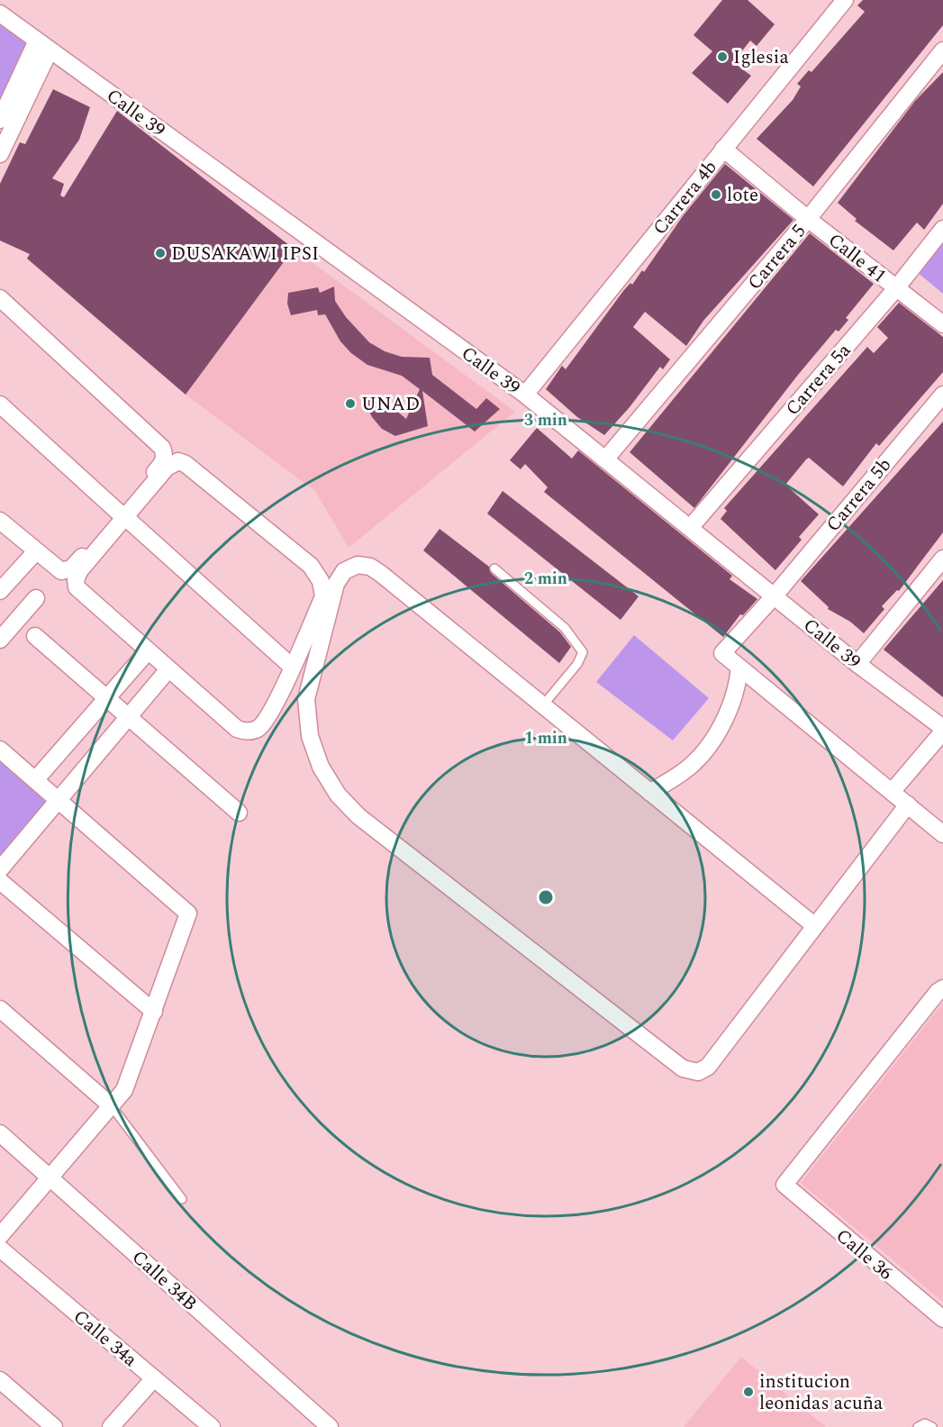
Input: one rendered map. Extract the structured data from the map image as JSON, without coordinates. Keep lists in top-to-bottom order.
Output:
{
  "streets": {
    "street": [
      "Calle 39",
      "Carrera 4b",
      "Carrera 5",
      "Calle 41",
      "Carrera 5a",
      "Carrera 5b",
      "Calle 36",
      "Calle 34B",
      "Calle 34a"
    ]
  },
  "crossings": [
    ["Calle 39", "Carrera 4b"],
    ["Calle 39", "Carrera 5"],
    ["Calle 39", "Carrera 5a"],
    ["Calle 39", "Carrera 5b"],
    ["Carrera 4b", "Calle 41"],
    ["Carrera 5", "Calle 41"],
    ["Calle 41", "Carrera 5a"]
  ],
  "places": [
    "Iglesia",
    "lote",
    "DUSAKAWI IPSI",
    "UNAD",
    "institucion leonidas acuña"
  ],
  "rings": ["3 min", "2 min", "1 min"]
}
